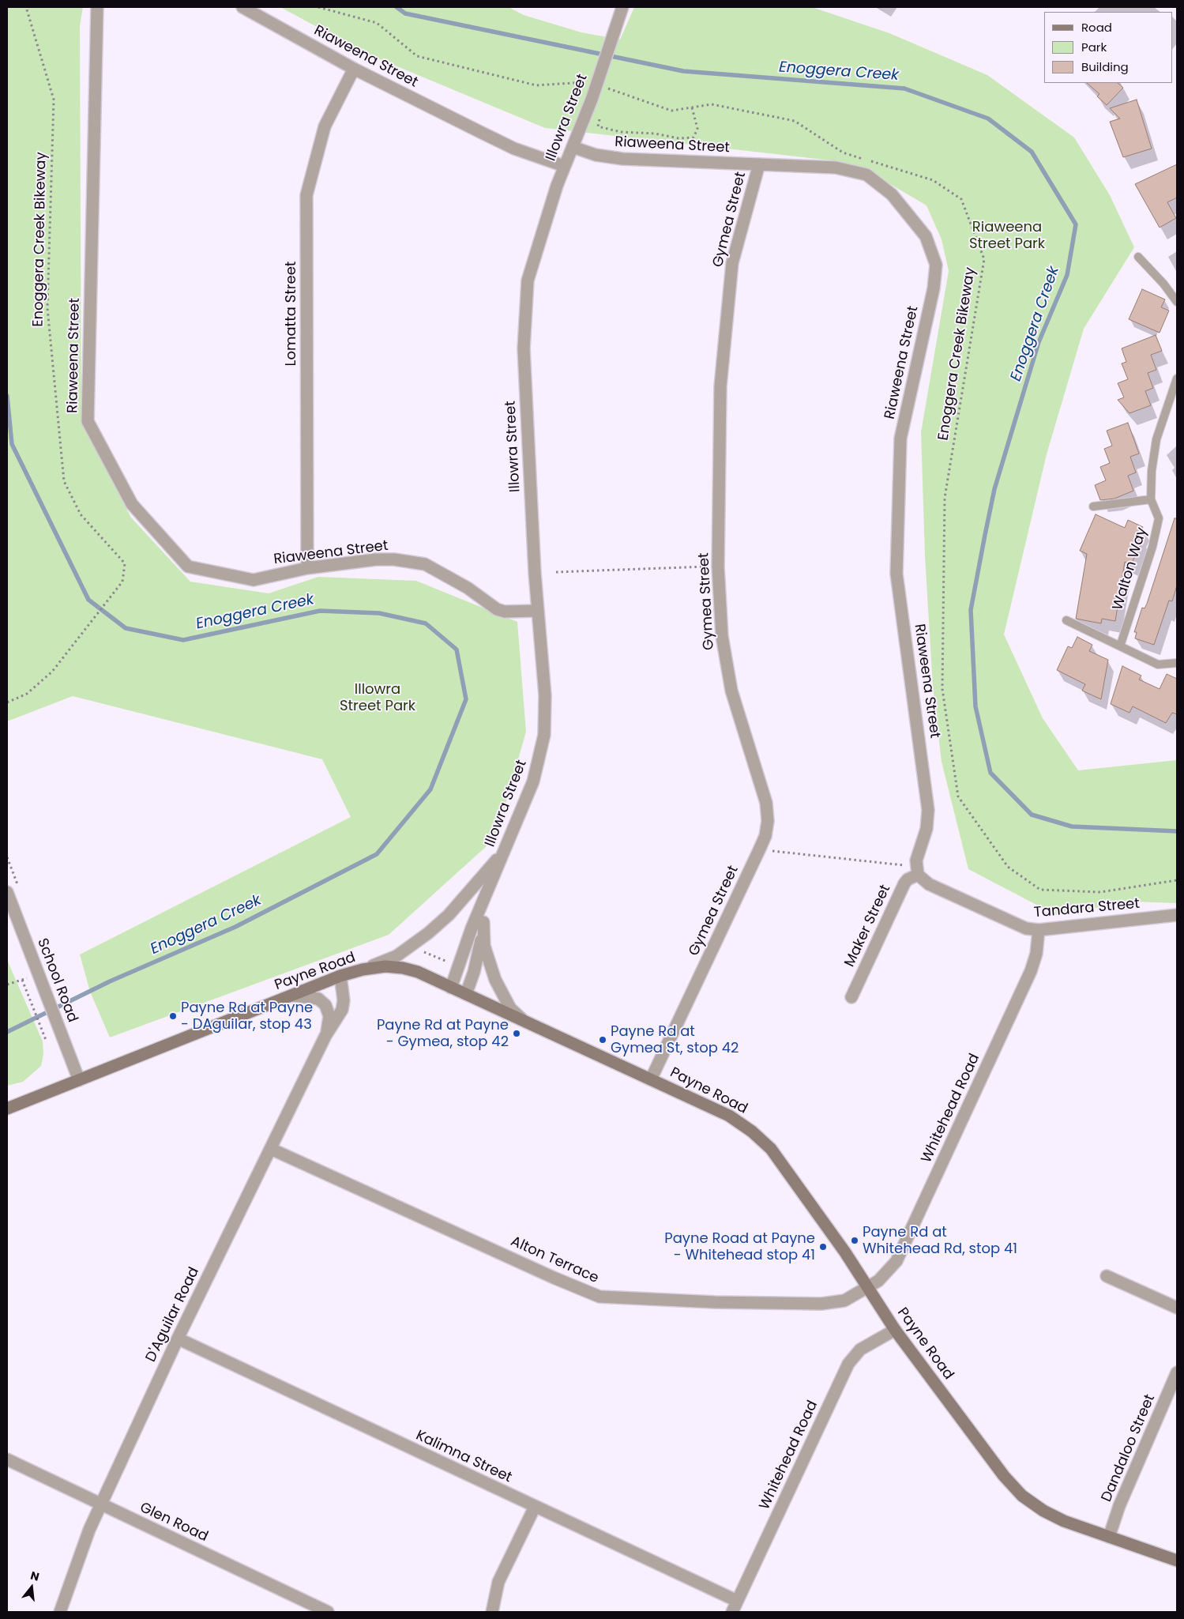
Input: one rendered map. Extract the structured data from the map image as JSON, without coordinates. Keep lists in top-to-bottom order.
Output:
{
  "streets": {
    "main road": ["Payne Road"],
    "street": [
      "Riaweena Street",
      "Illowra Street",
      "Gymea Street",
      "Lomatta Street",
      "Tandara Street",
      "Maker Street",
      "School Road",
      "Whitehead Road",
      "Alton Terrace",
      "D'Aguilar Road",
      "Dandaloo Street",
      "Kalimna Street",
      "Glen Road"
    ],
    "lane": ["Walton Way"],
    "path": ["Enoggera Creek Bikeway"]
  },
  "crossings": [
    ["Riaweena Street", "Illowra Street"],
    ["Riaweena Street", "Gymea Street"],
    ["Riaweena Street", "Lomatta Street"],
    ["Riaweena Street", "Tandara Street"],
    ["Riaweena Street", "Maker Street"],
    ["Illowra Street", "Payne Road"],
    ["Gymea Street", "Payne Road"],
    ["Tandara Street", "Maker Street"],
    ["Tandara Street", "Whitehead Road"],
    ["Payne Road", "School Road"],
    ["Payne Road", "Whitehead Road"],
    ["Payne Road", "Alton Terrace"],
    ["Payne Road", "D'Aguilar Road"],
    ["Payne Road", "Dandaloo Street"],
    ["Whitehead Road", "Alton Terrace"],
    ["Whitehead Road", "Kalimna Street"],
    ["Alton Terrace", "D'Aguilar Road"],
    ["D'Aguilar Road", "Kalimna Street"],
    ["D'Aguilar Road", "Glen Road"]
  ],
  "water": ["Enoggera Creek"],
  "parks": ["Riaweena Street Park", "Illowra Street Park"],
  "places": [
    "Payne Rd at Payne - DAguilar, stop 43",
    "Payne Rd at Payne - Gymea, stop 42",
    "Payne Rd at Gymea St, stop 42",
    "Payne Rd at Whitehead Rd, stop 41",
    "Payne Road at Payne - Whitehead stop 41"
  ],
  "legend": ["Road", "Park", "Building"],
  "north": "top"
}
